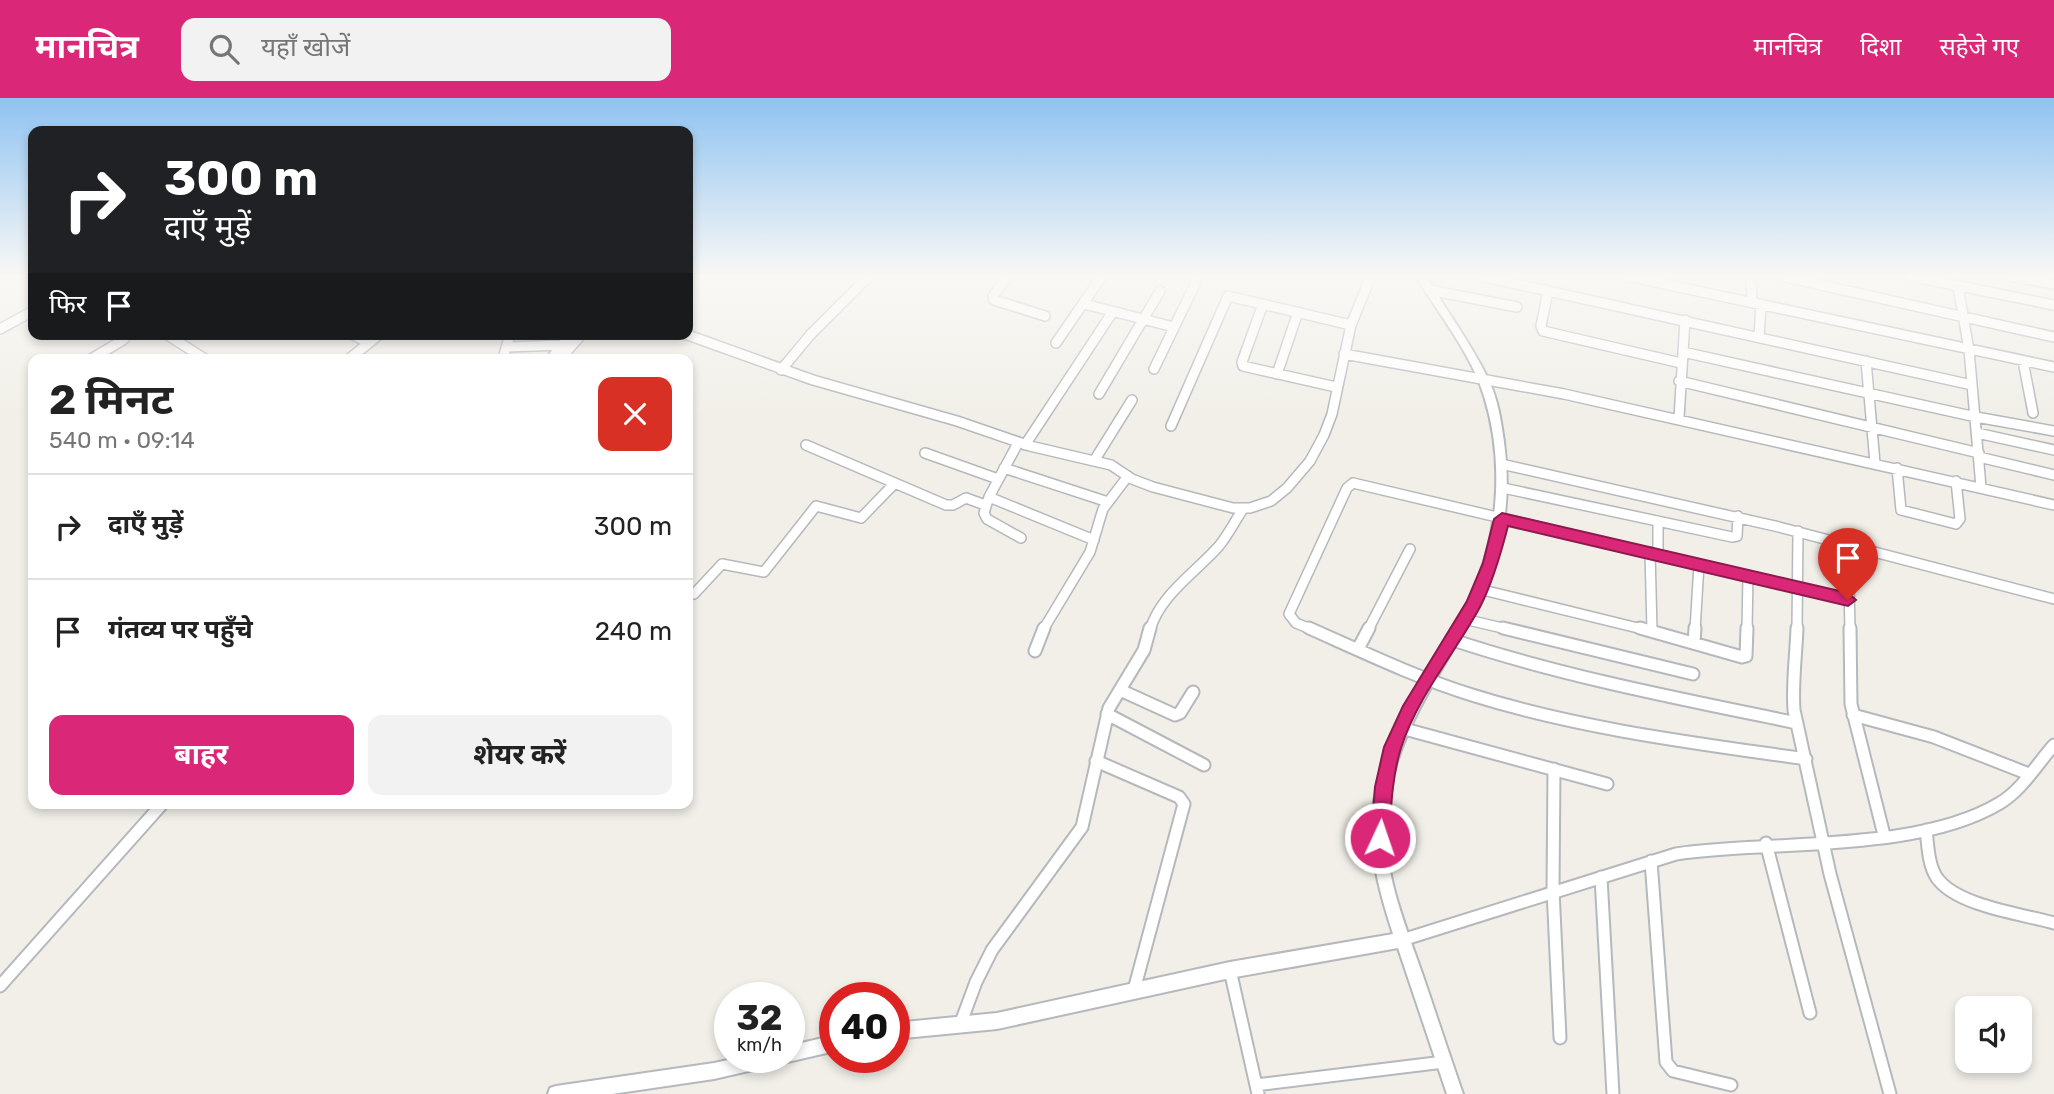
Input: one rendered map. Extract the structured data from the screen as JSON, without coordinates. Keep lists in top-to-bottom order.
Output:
{
  "page": {
    "header": "मानचित्र",
    "search": "यहाँ खोजें",
    "nav": ["मानचित्र", "दिशा", "सहेजे गए"],
    "turn": ["300 m", "दाएँ मुड़ें"],
    "then": "फिर",
    "heading": ["2 मिनट", "540 m · 09:14"],
    "list": [
      {
        "name": "दाएँ मुड़ें",
        "value": "300 m"
      },
      {
        "name": "गंतव्य पर पहुँचे",
        "value": "240 m"
      }
    ],
    "buttons": ["बाहर", "शेयर करें"],
    "speed": "32 km/h",
    "limit": "40"
  }
}
